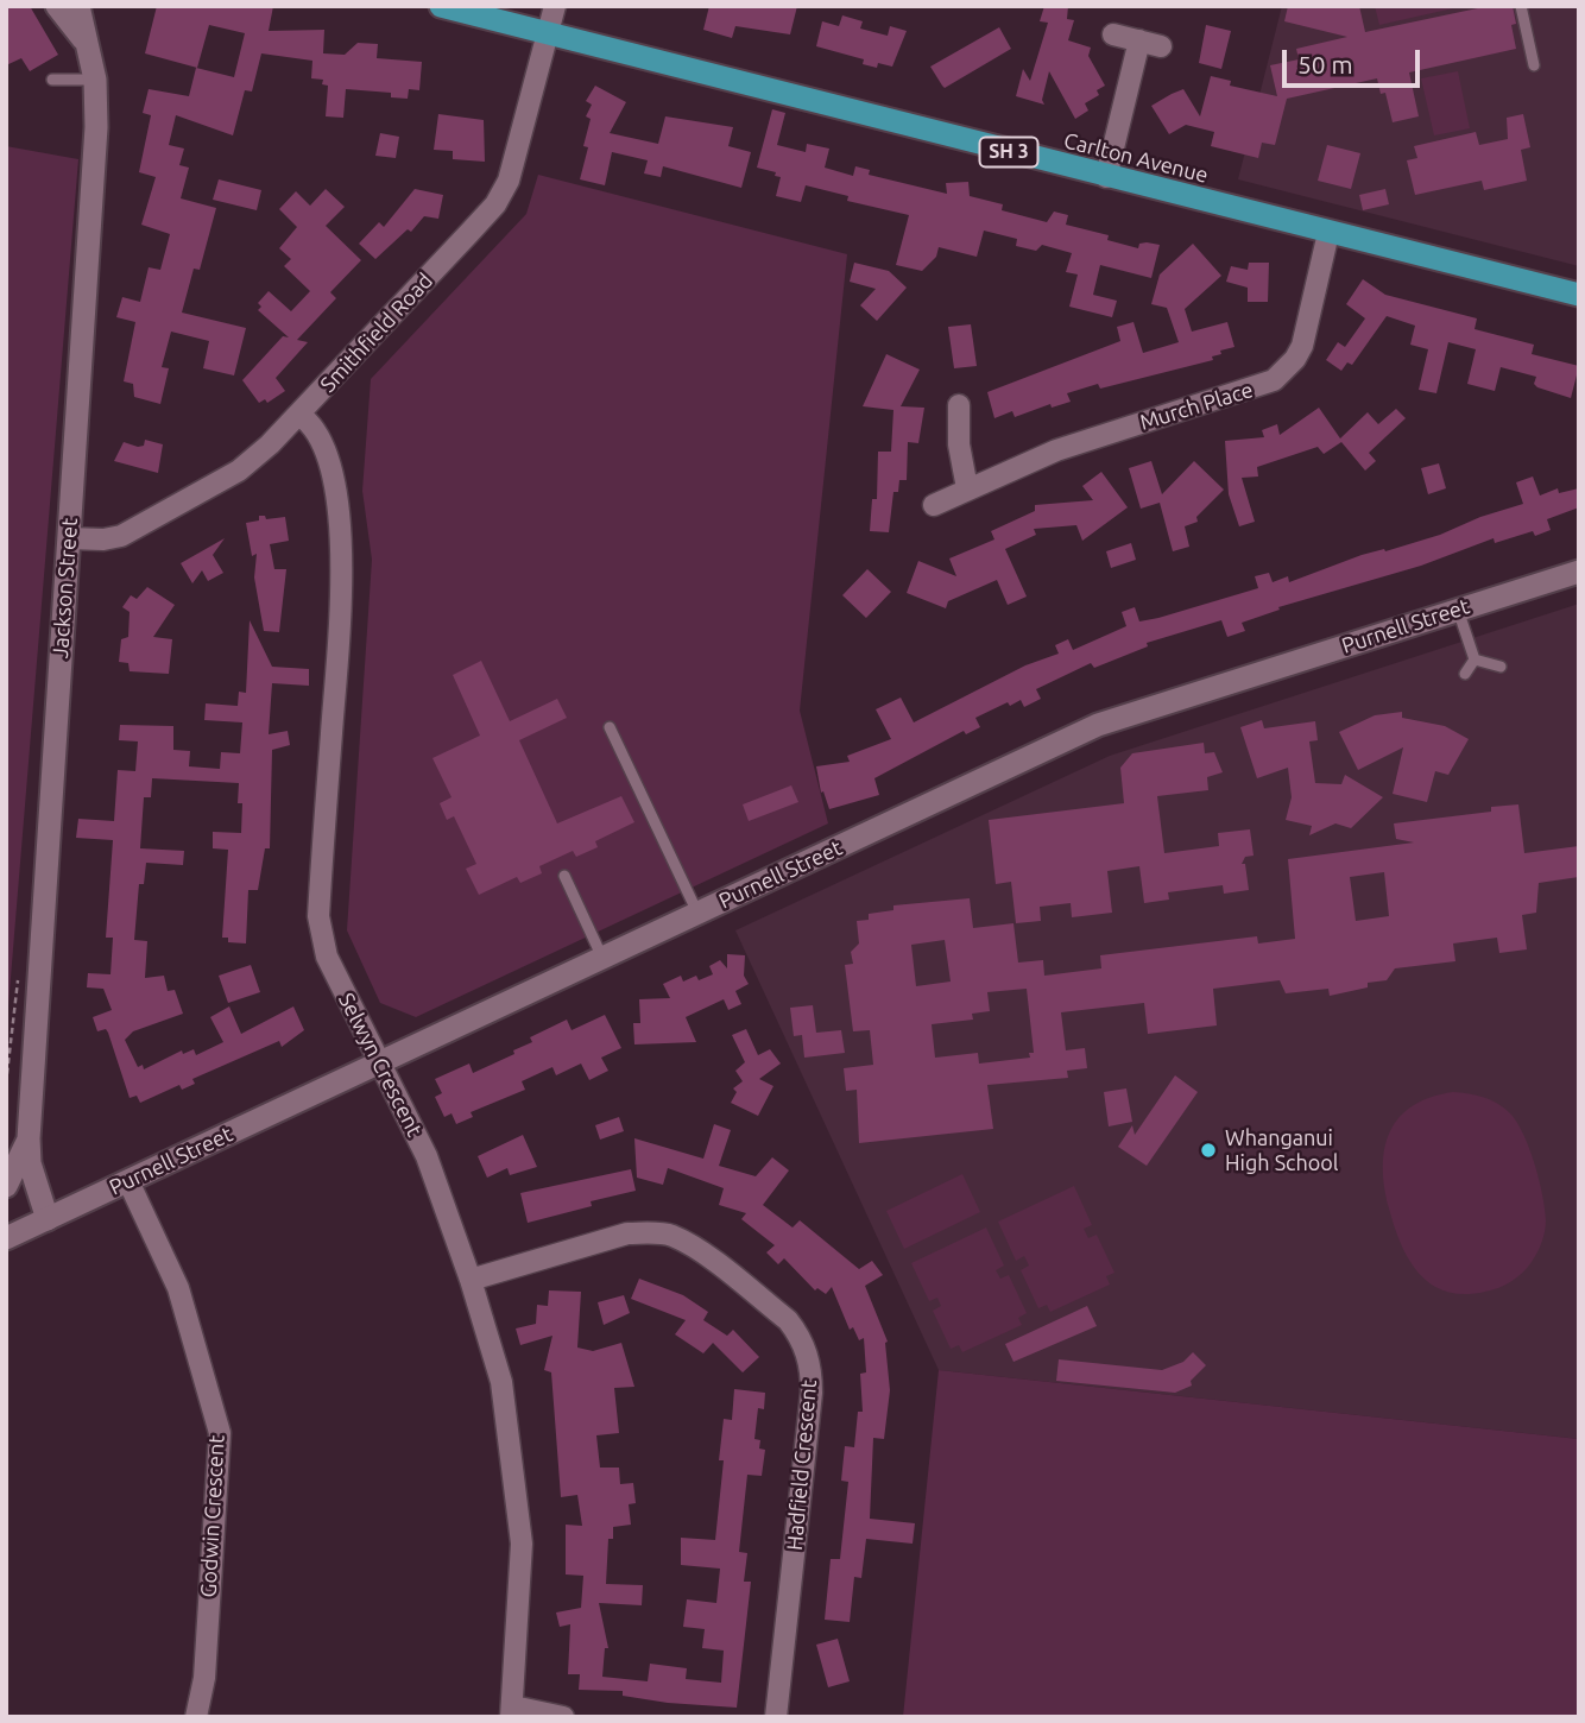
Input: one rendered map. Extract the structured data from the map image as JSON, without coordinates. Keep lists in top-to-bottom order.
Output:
{
  "streets": {
    "highway": ["SH 3", "Carlton Avenue"],
    "main road": ["Jackson Street", "Purnell Street"],
    "street": [
      "Smithfield Road",
      "Murch Place",
      "Selwyn Crescent",
      "Hadfield Crescent",
      "Godwin Crescent"
    ]
  },
  "crossings": [
    ["Carlton Avenue", "Smithfield Road"],
    ["Carlton Avenue", "Murch Place"],
    ["Smithfield Road", "Jackson Street"],
    ["Smithfield Road", "Selwyn Crescent"],
    ["Jackson Street", "Purnell Street"],
    ["Purnell Street", "Selwyn Crescent"],
    ["Purnell Street", "Godwin Crescent"],
    ["Selwyn Crescent", "Hadfield Crescent"]
  ],
  "places": ["Whanganui High School"],
  "scale_bar": "50 m"
}
